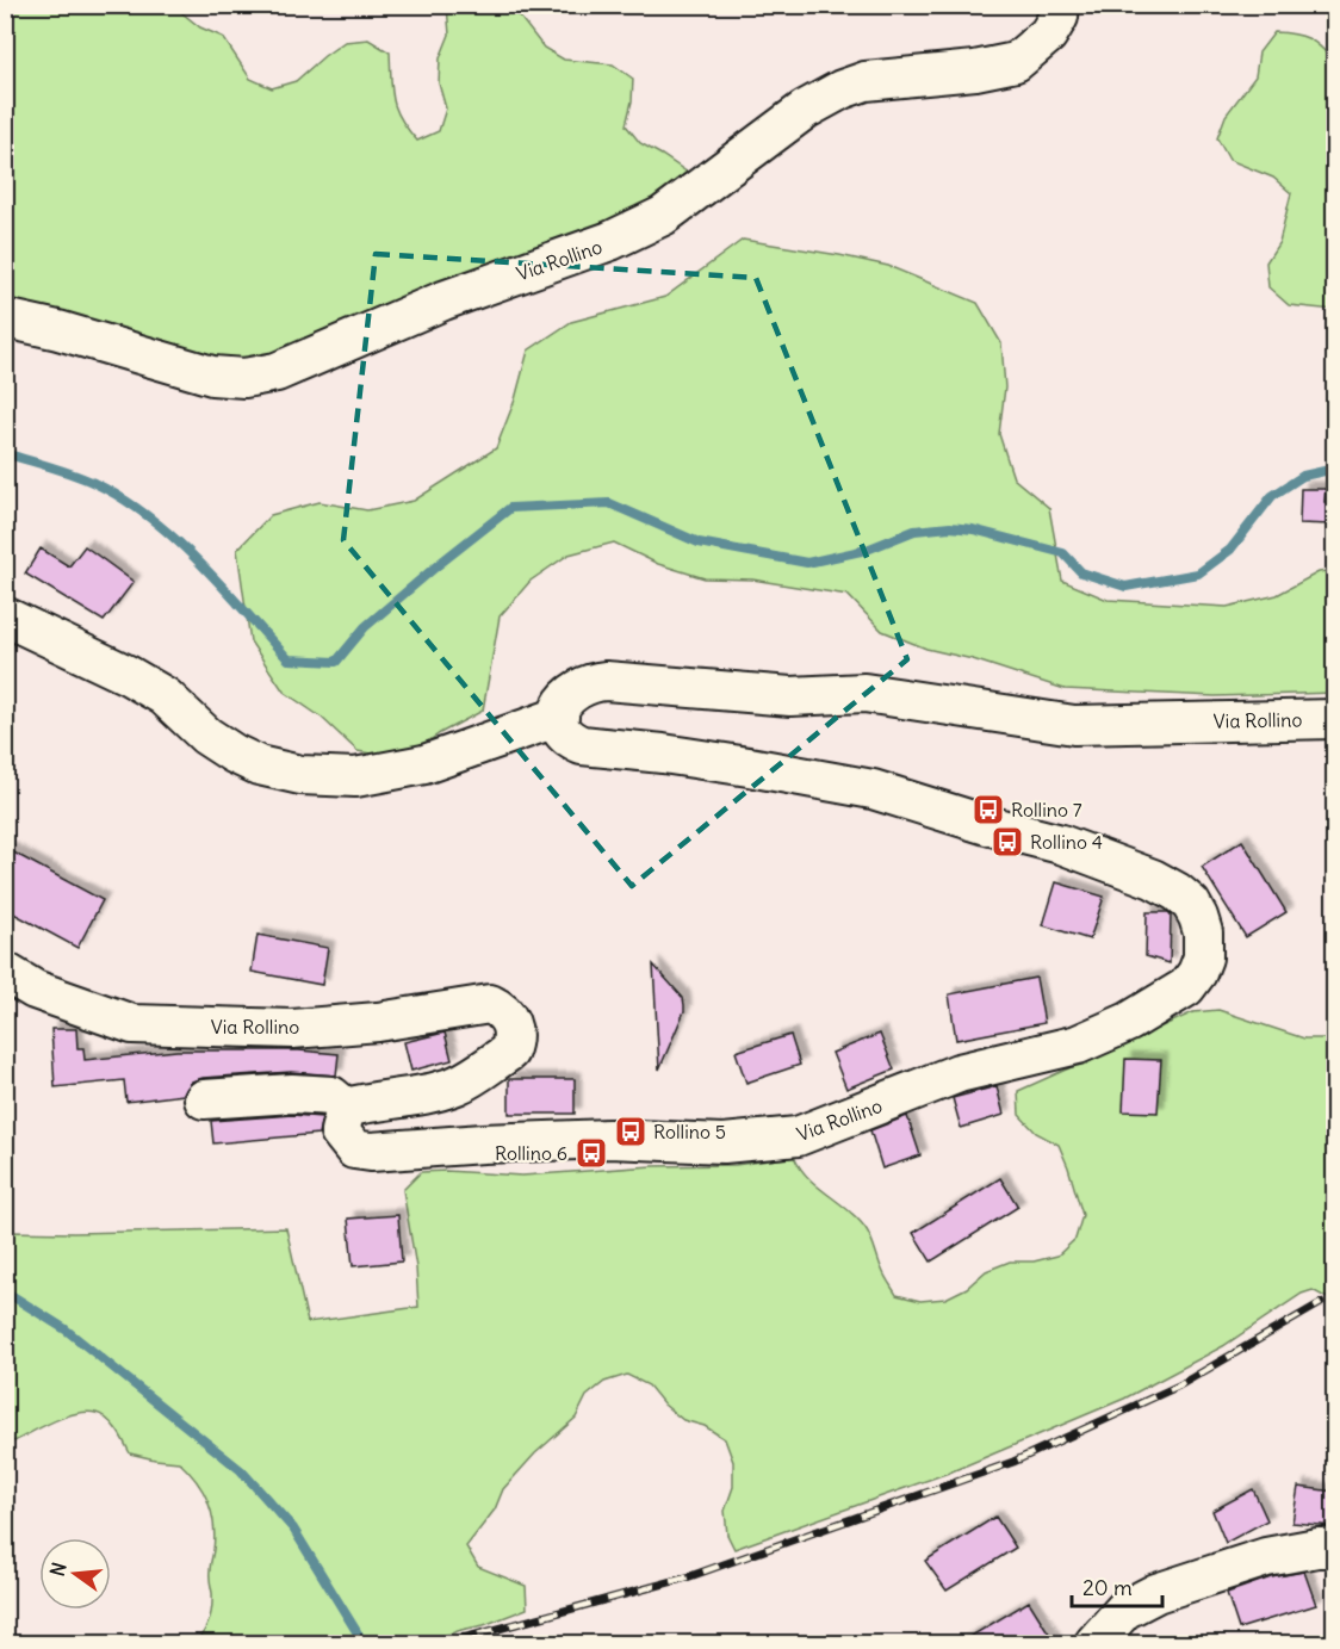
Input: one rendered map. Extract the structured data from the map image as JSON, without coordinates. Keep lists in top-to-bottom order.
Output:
{
  "streets": {
    "street": ["Via Rollino"]
  },
  "places": {
    "bus stop": [
      "Rollino 7",
      "Rollino 4",
      "Rollino 5",
      "Rollino 6"
    ]
  },
  "scale_bar": "20 m",
  "north": "left"
}
